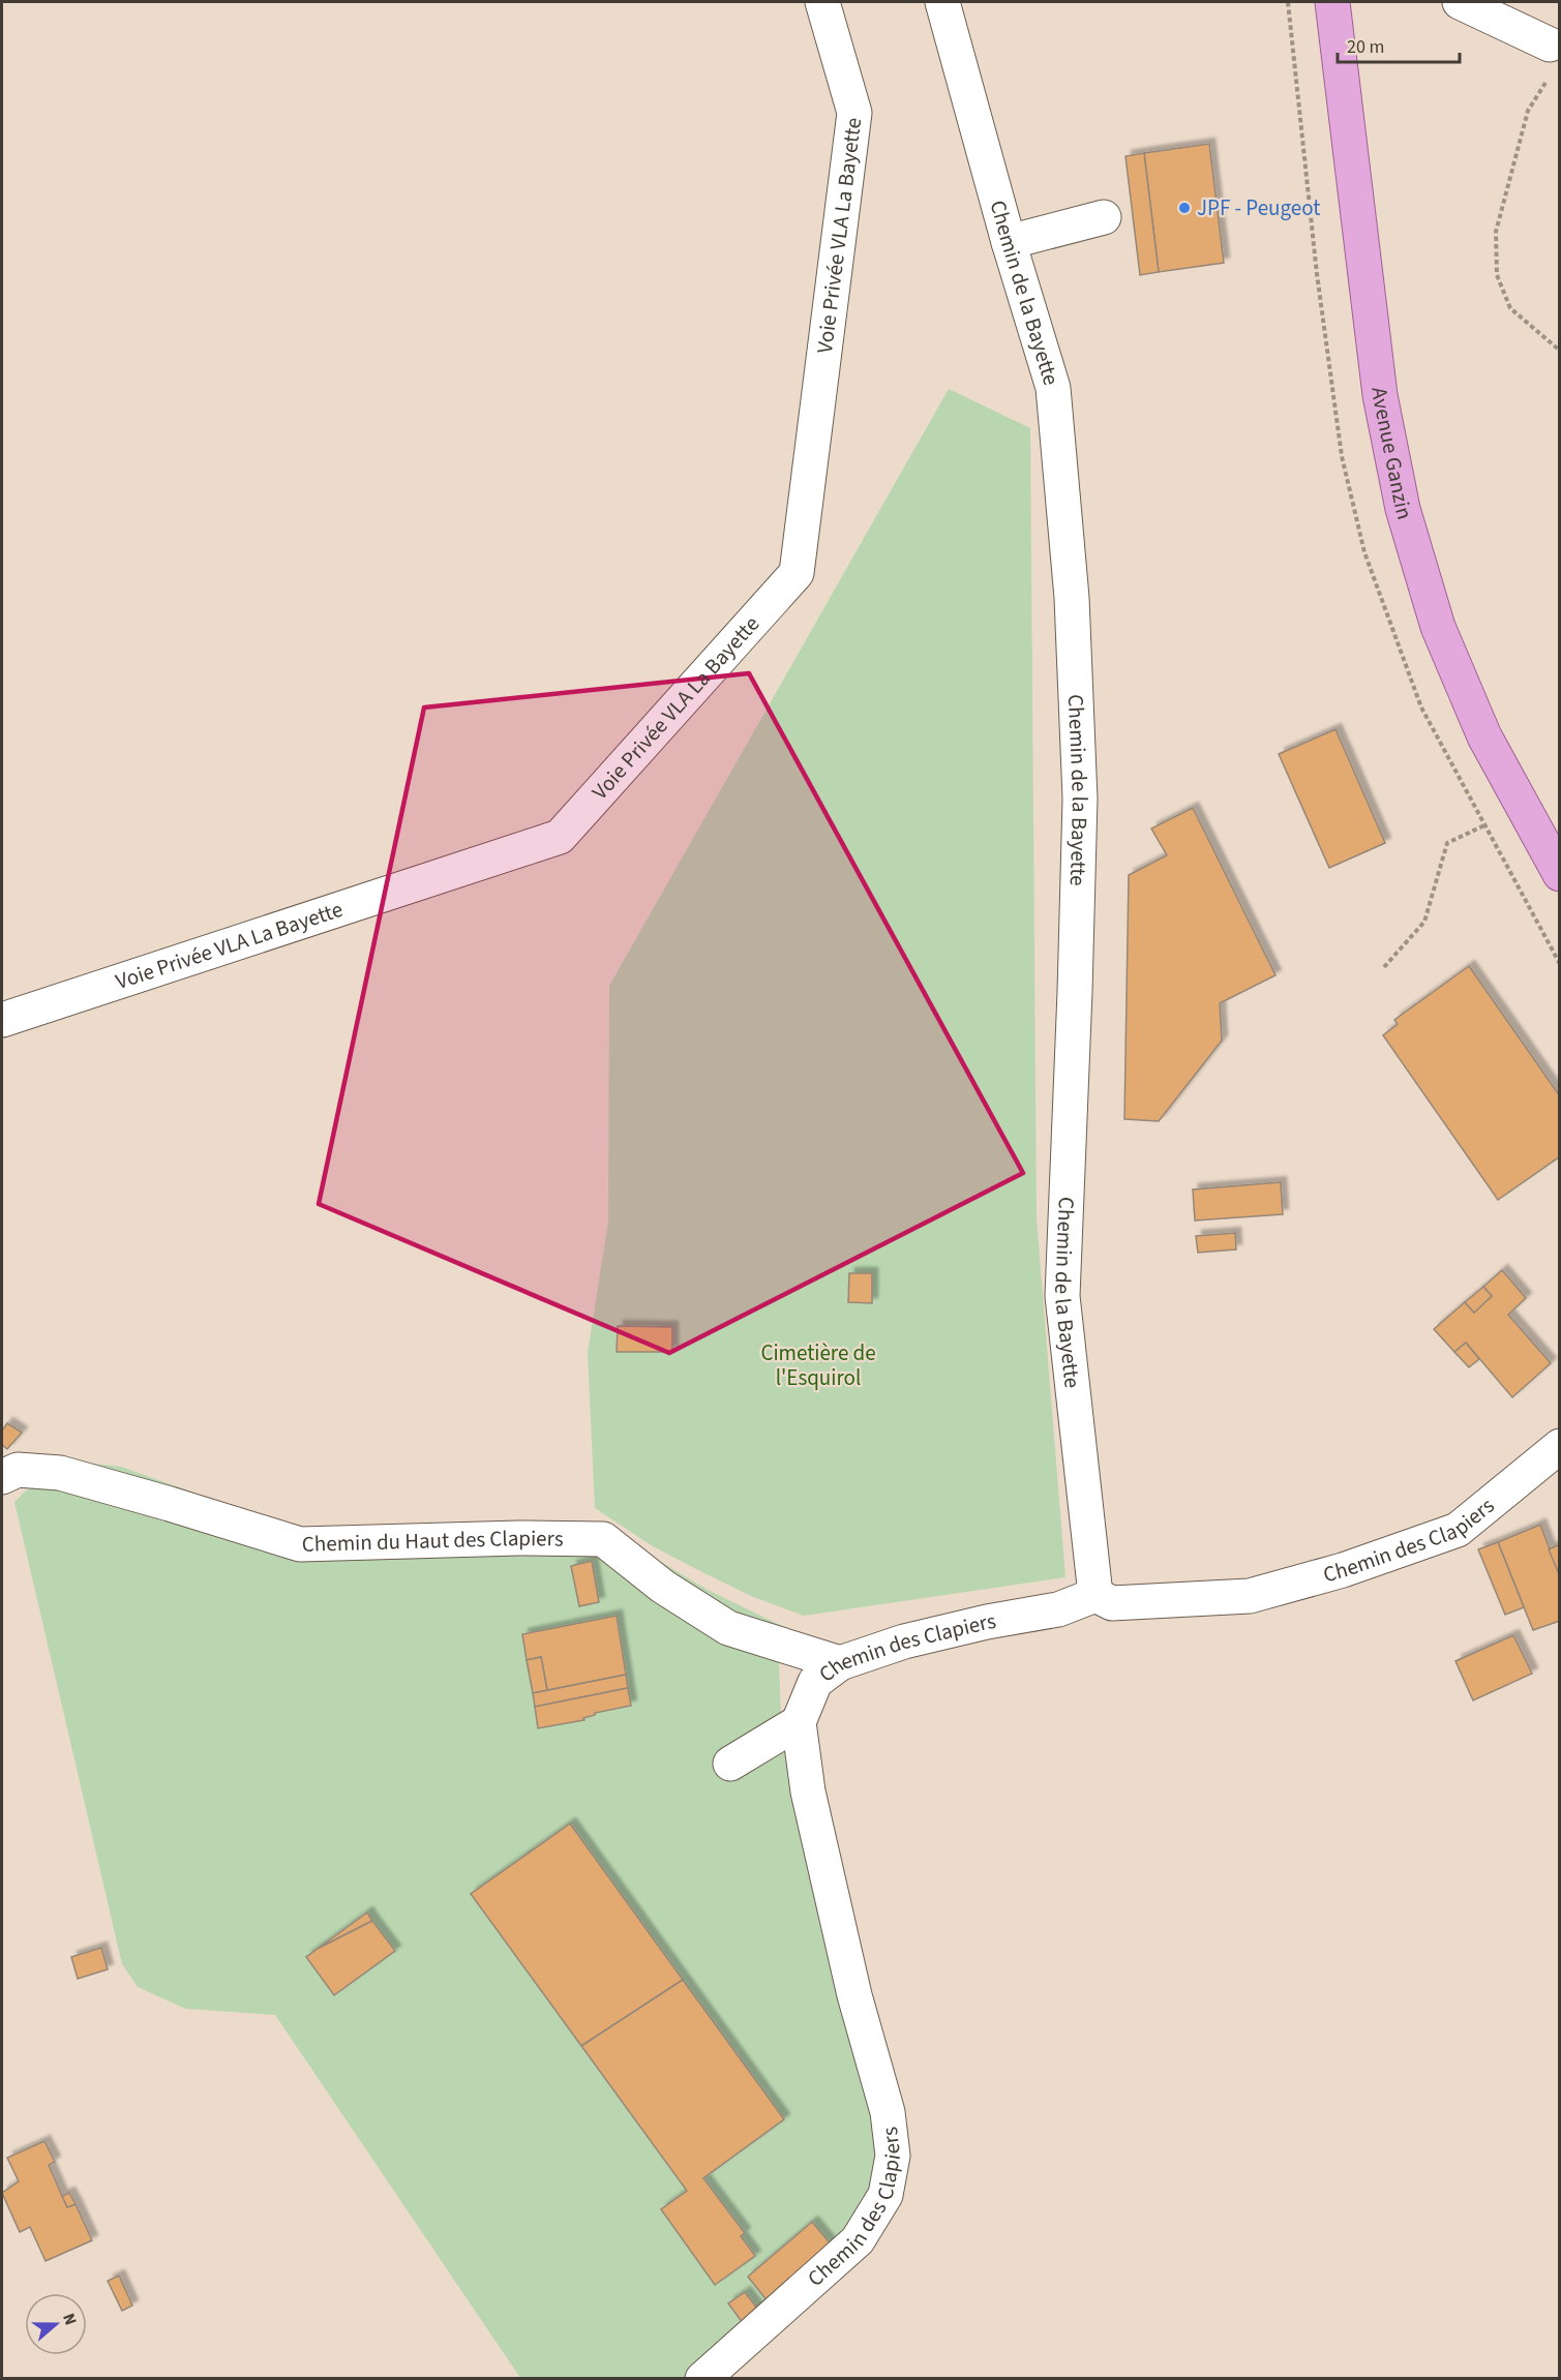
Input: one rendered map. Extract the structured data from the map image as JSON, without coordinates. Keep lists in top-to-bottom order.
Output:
{
  "streets": {
    "main road": ["Avenue Ganzin"],
    "street": [
      "Voie Privée VLA La Bayette",
      "Chemin de la Bayette",
      "Chemin des Clapiers",
      "Chemin du Haut des Clapiers"
    ]
  },
  "crossings": [
    ["Chemin de la Bayette", "Chemin des Clapiers"],
    ["Chemin des Clapiers", "Chemin du Haut des Clapiers"]
  ],
  "parks": ["Cimetière de l'Esquirol"],
  "places": ["JPF - Peugeot"],
  "scale_bar": "20 m",
  "north": "right"
}
